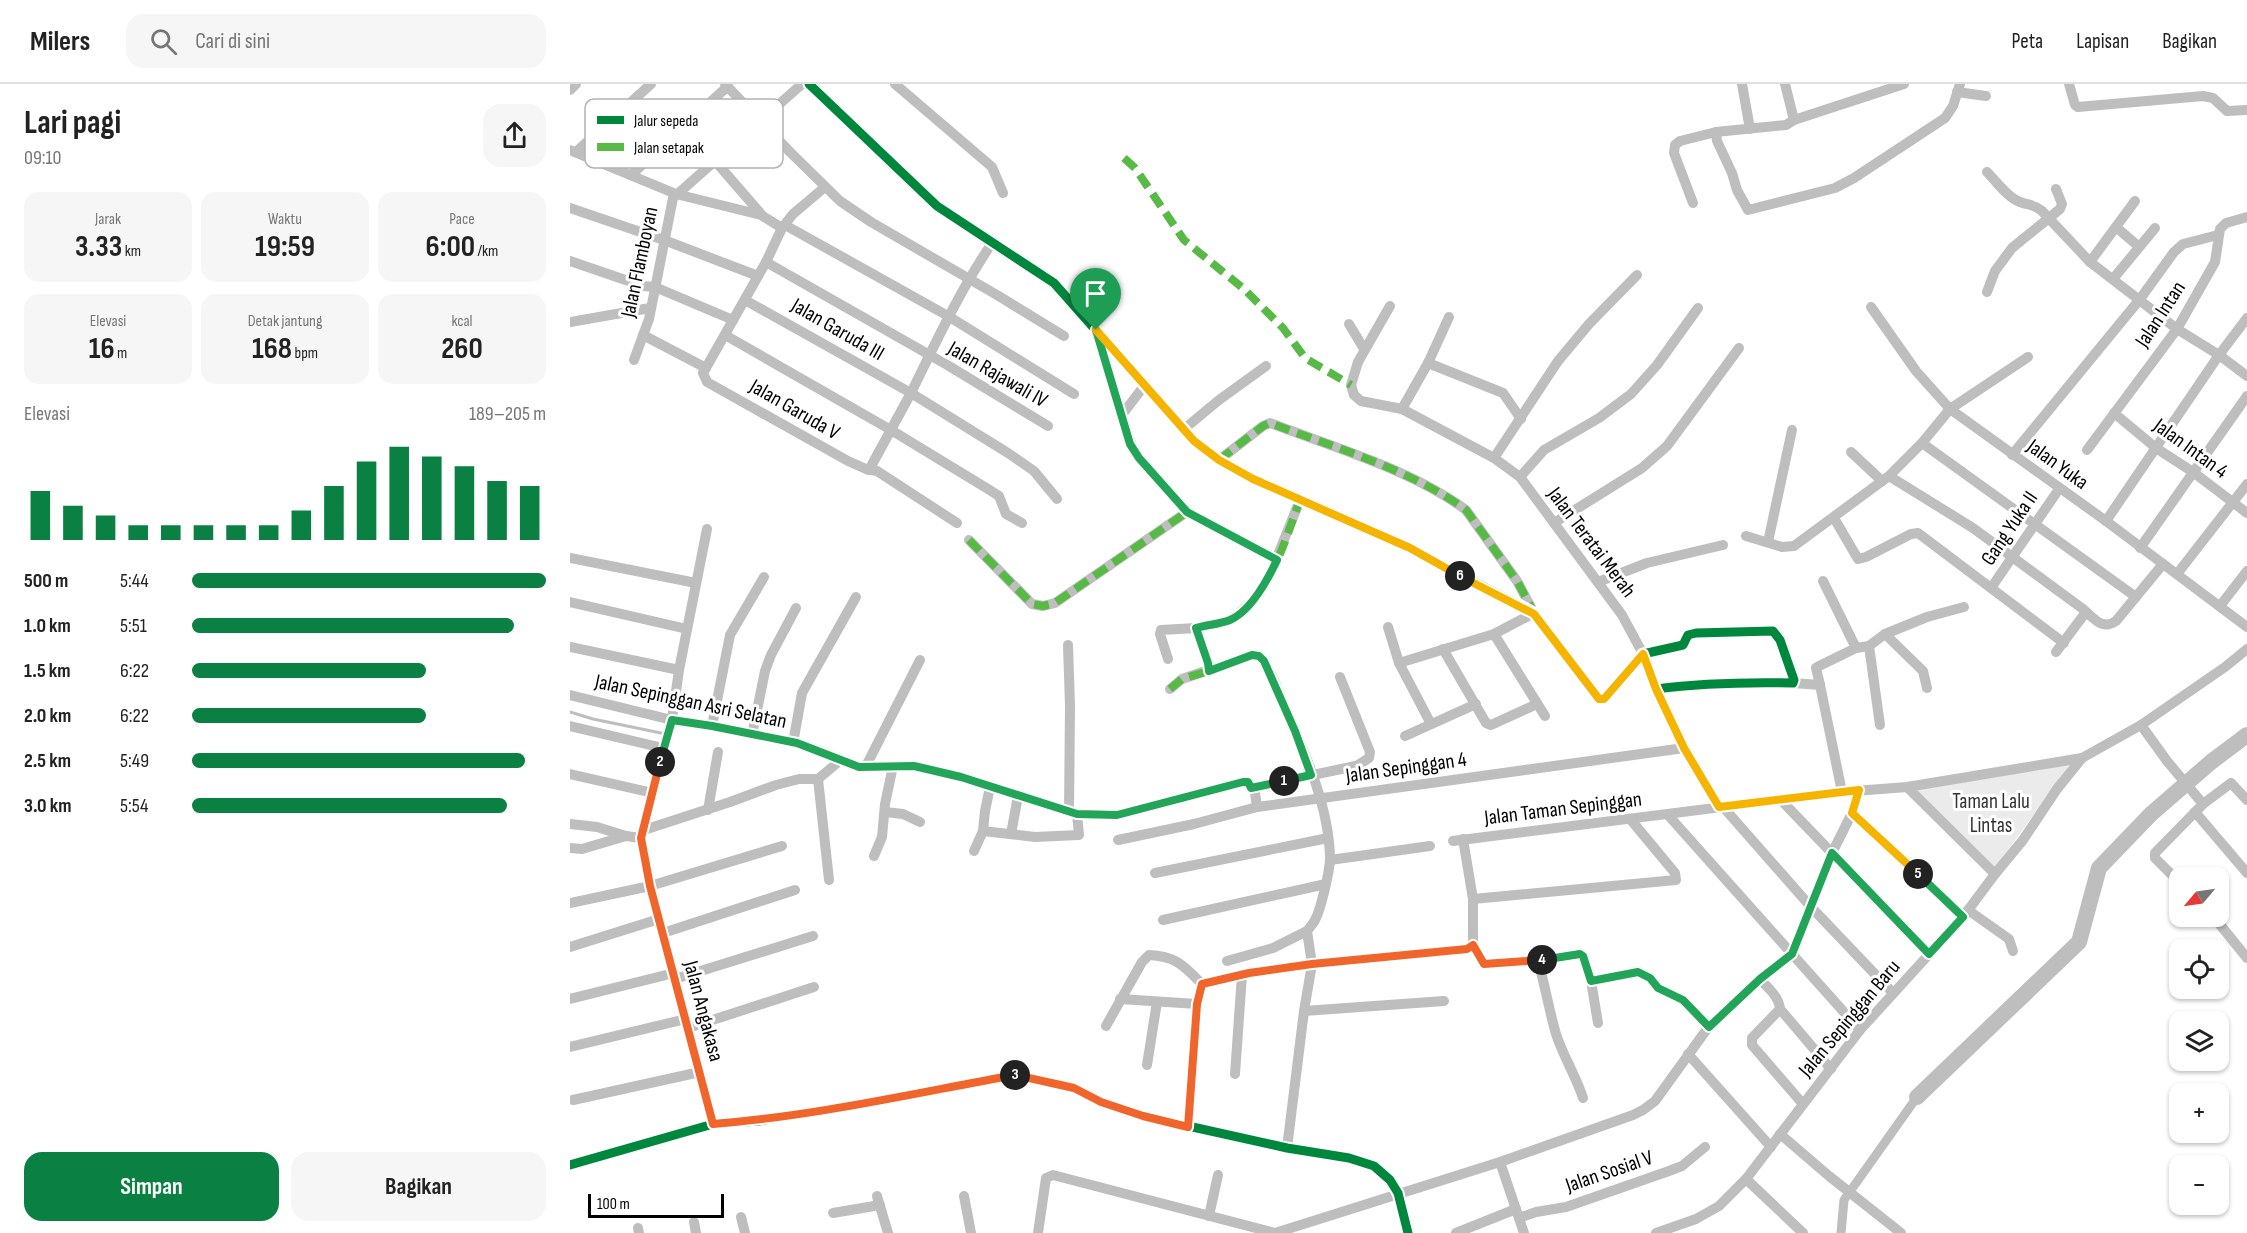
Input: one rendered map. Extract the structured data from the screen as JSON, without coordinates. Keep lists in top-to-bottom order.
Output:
{
  "streets": {
    "street": [
      "Jalan Flamboyan",
      "Jalan Intan",
      "Jalan Garuda III",
      "Jalan Rajawali IV",
      "Jalan Garuda V",
      "Jalan Intan 4",
      "Jalan Yuka",
      "Gang Yuka II",
      "Jalan Teratai Merah",
      "Jalan Sepinggan Asri Selatan",
      "Jalan Sepinggan 4",
      "Jalan Taman Sepinggan",
      "Jalan Angakasa",
      "Jalan Sepinggan Baru",
      "Jalan Sosial V"
    ]
  },
  "crossings": [
    ["Jalan Flamboyan", "Jalan Garuda V"],
    ["Jalan Intan", "Jalan Intan 4"],
    ["Jalan Yuka", "Gang Yuka II"],
    ["Jalan Teratai Merah", "Jalan Sepinggan 4"],
    ["Jalan Teratai Merah", "Jalan Taman Sepinggan"],
    ["Jalan Teratai Merah", "Jalan Sepinggan Baru"],
    ["Jalan Taman Sepinggan", "Jalan Sepinggan Baru"]
  ],
  "parks": ["Taman Lalu Lintas"],
  "legend": ["Jalur sepeda", "Jalan setapak"],
  "scale_bar": "100 m",
  "north": "bottom left",
  "page": {
    "header": "Milers",
    "search": "Cari di sini",
    "nav": ["Peta", "Lapisan", "Bagikan"],
    "heading": ["Lari pagi", "09:10"],
    "stats": [
      ["Jarak", "3.33 km"],
      ["Waktu", "19:59"],
      ["Pace", "6:00 /km"],
      ["Elevasi", "16 m"],
      ["Detak jantung", "168 bpm"],
      ["kcal", "260"]
    ],
    "chart": ["Elevasi", "189–205 m"],
    "list": [
      {
        "name": "500 m",
        "note": "5:44"
      },
      {
        "name": "1.0 km",
        "note": "5:51"
      },
      {
        "name": "1.5 km",
        "note": "6:22"
      },
      {
        "name": "2.0 km",
        "note": "6:22"
      },
      {
        "name": "2.5 km",
        "note": "5:49"
      },
      {
        "name": "3.0 km",
        "note": "5:54"
      }
    ],
    "pins": [
      "6",
      "2",
      "1",
      "5",
      "4",
      "3"
    ],
    "map_buttons": ["+", "−"],
    "buttons": ["Simpan", "Bagikan"],
    "scale": "100 m"
  }
}
